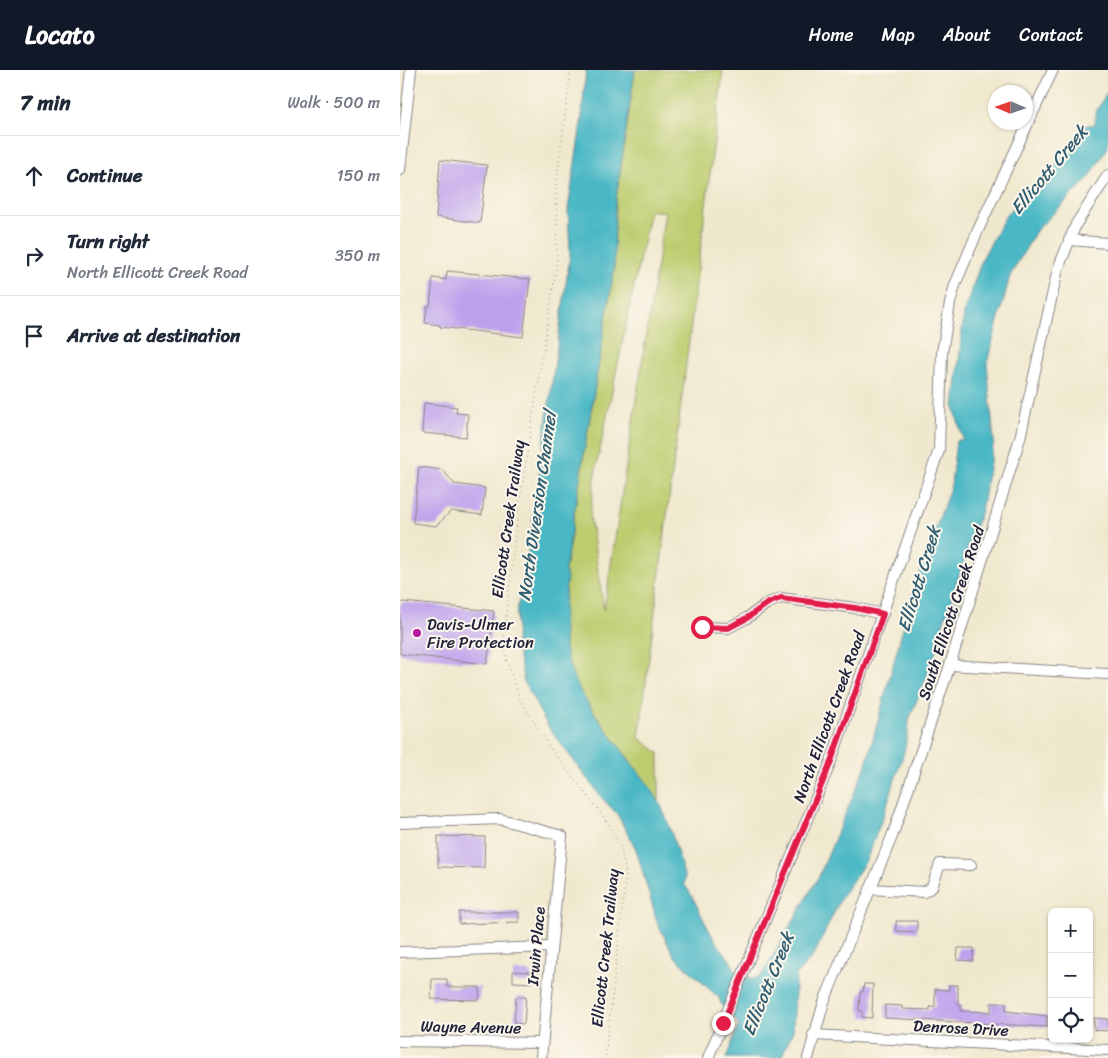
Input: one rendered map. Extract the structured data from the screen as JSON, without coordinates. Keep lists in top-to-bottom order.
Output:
{
  "streets": {
    "street": [
      "South Ellicott Creek Road",
      "North Ellicott Creek Road",
      "Irwin Place",
      "Wayne Avenue",
      "Denrose Drive"
    ],
    "path": ["Ellicott Creek Trailway"]
  },
  "crossings": [
    ["South Ellicott Creek Road", "Denrose Drive"],
    ["Irwin Place", "Wayne Avenue"]
  ],
  "water": ["Ellicott Creek", "North Diversion Channel"],
  "places": ["Davis-Ulmer Fire Protection"],
  "north": "left",
  "page": {
    "header": "Locato",
    "nav": [
      "Home",
      "Map",
      "About",
      "Contact"
    ],
    "heading": ["7 min", "Walk · 500 m"],
    "list": [
      ["Continue", "150 m"],
      ["Turn right", "North Ellicott Creek Road", "350 m"],
      "Arrive at destination"
    ],
    "map_buttons": ["+", "−"]
  }
}
